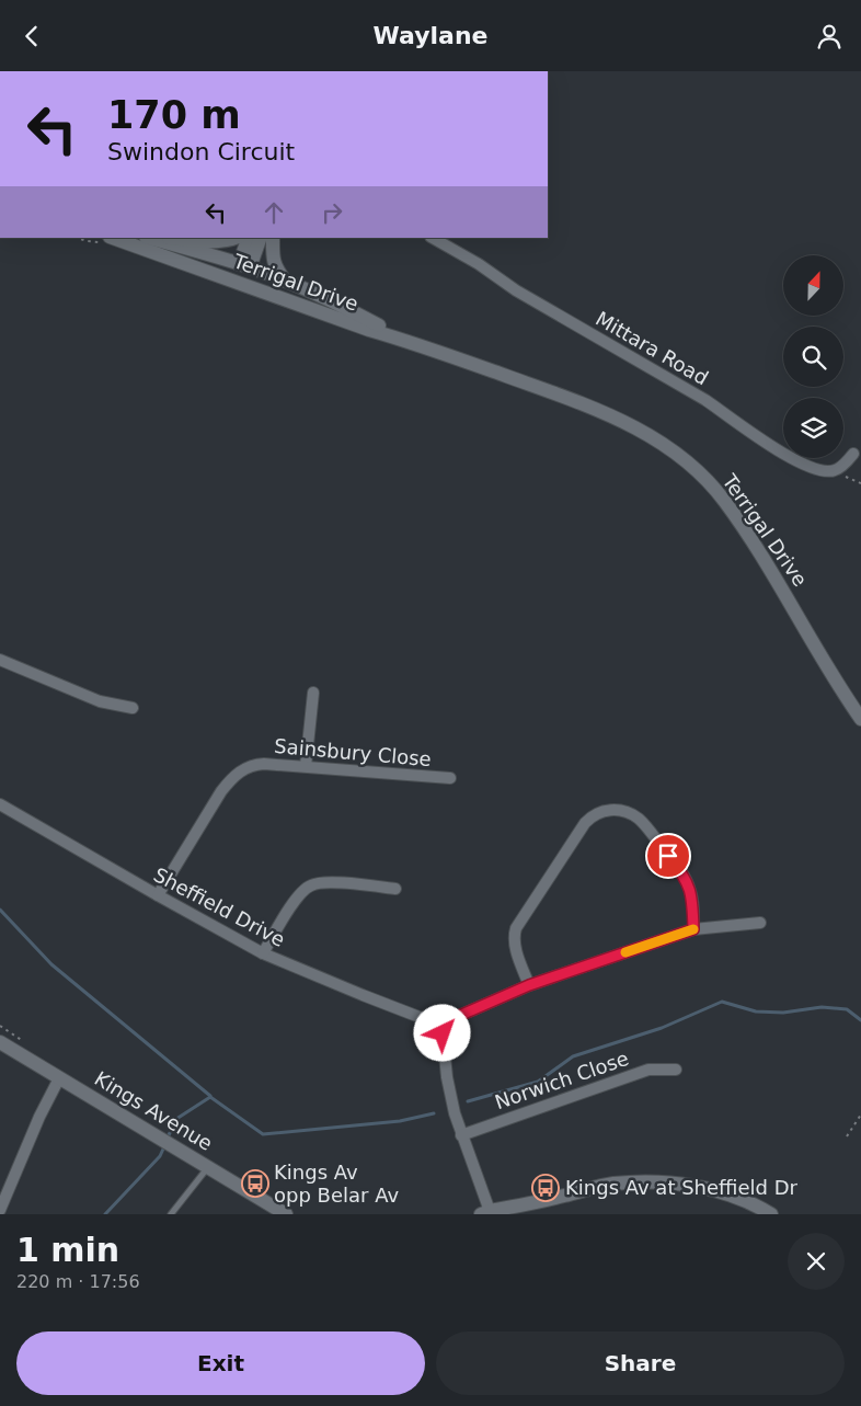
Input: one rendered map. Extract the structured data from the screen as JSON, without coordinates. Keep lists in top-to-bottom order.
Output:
{
  "streets": {
    "main road": ["Terrigal Drive", "Kings Avenue"],
    "street": [
      "Mittara Road",
      "Sainsbury Close",
      "Sheffield Drive",
      "Norwich Close"
    ]
  },
  "crossings": [
    ["Sainsbury Close", "Sheffield Drive"]
  ],
  "places": {
    "bus stop": ["Kings Av opp Belar Av", "Kings Av at Sheffield Dr"]
  },
  "north": "top",
  "page": {
    "header": "Waylane",
    "turn": ["170 m", "Swindon Circuit"],
    "heading": ["1 min", "220 m · 17:56"],
    "buttons": ["Exit", "Share"]
  }
}
